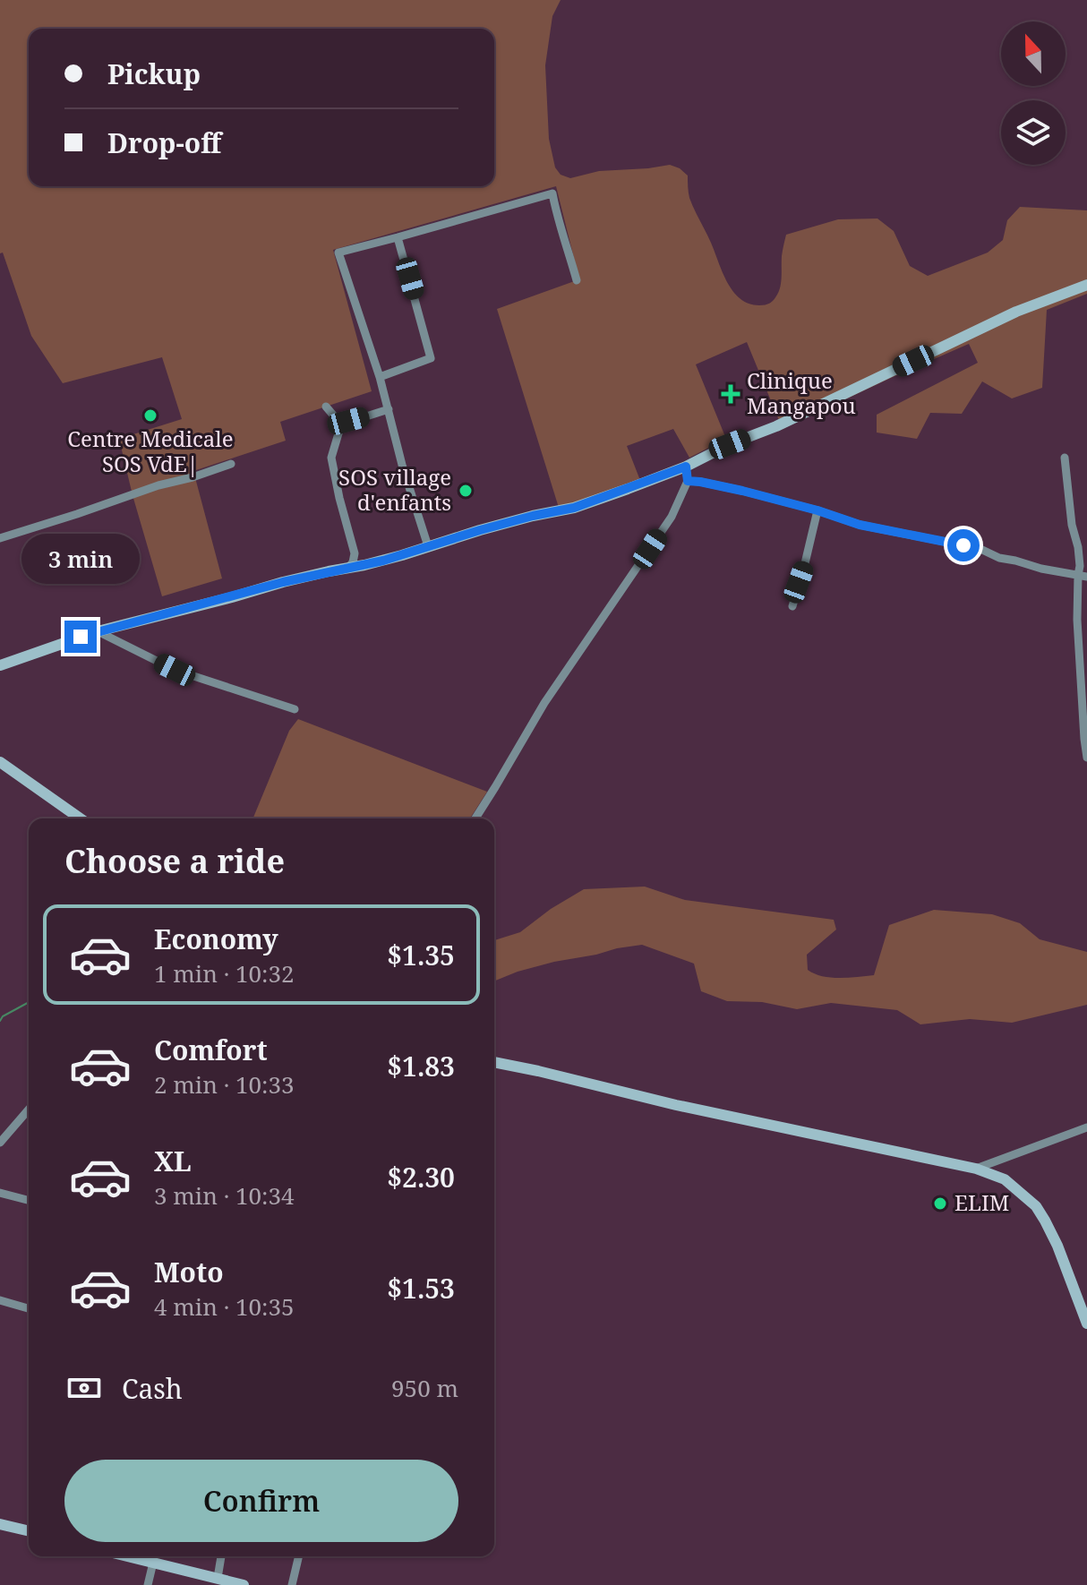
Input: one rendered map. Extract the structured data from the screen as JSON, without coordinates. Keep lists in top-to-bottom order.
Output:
{
  "places": {
    "health": ["Clinique Mangapou"],
    "other": ["Centre Medicale SOS VdE|", "SOS village d'enfants", "ELIM"]
  },
  "north": "top",
  "page": {
    "banner": ["Pickup", "Drop-off"],
    "bubble": "3 min",
    "heading": "Choose a ride",
    "list": [
      {
        "name": "Economy",
        "note": "1 min · 10:32",
        "value": "$1.35"
      },
      {
        "name": "Comfort",
        "note": "2 min · 10:33",
        "value": "$1.83"
      },
      {
        "name": "XL",
        "note": "3 min · 10:34",
        "value": "$2.30"
      },
      {
        "name": "Moto",
        "note": "4 min · 10:35",
        "value": "$1.53"
      }
    ],
    "pay": ["Cash", "950 m"],
    "buttons": "Confirm"
  }
}
